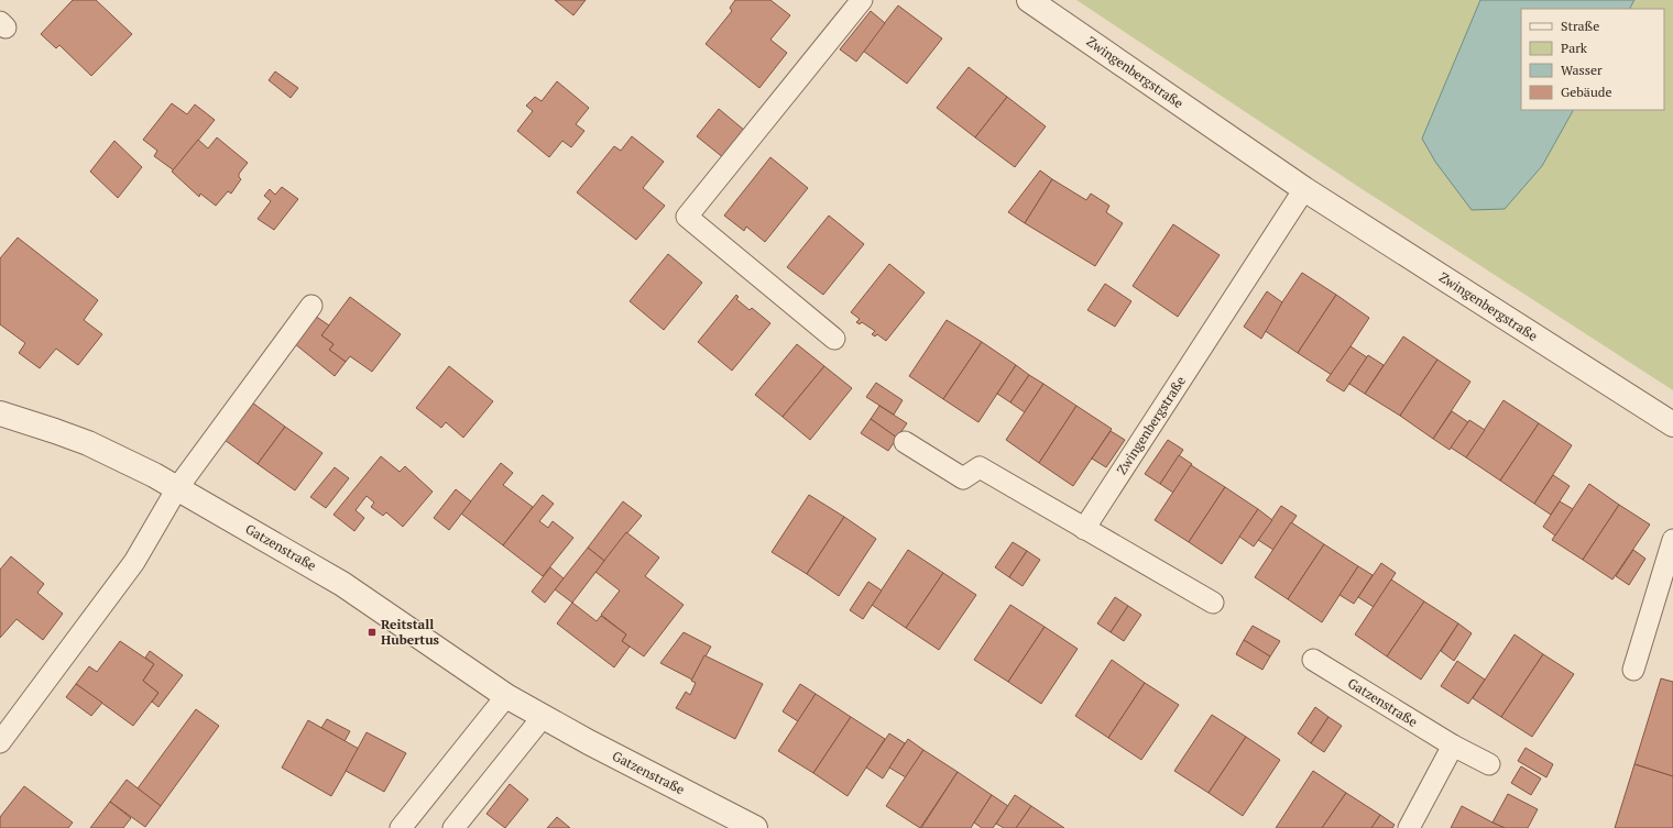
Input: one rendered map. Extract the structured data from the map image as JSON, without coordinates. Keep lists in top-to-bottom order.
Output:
{
  "streets": {
    "street": ["Zwingenbergstraße", "Gatzenstraße"]
  },
  "places": {
    "transit": ["Reitstall Hubertus"]
  },
  "legend": [
    "Straße",
    "Park",
    "Wasser",
    "Gebäude"
  ]
}
